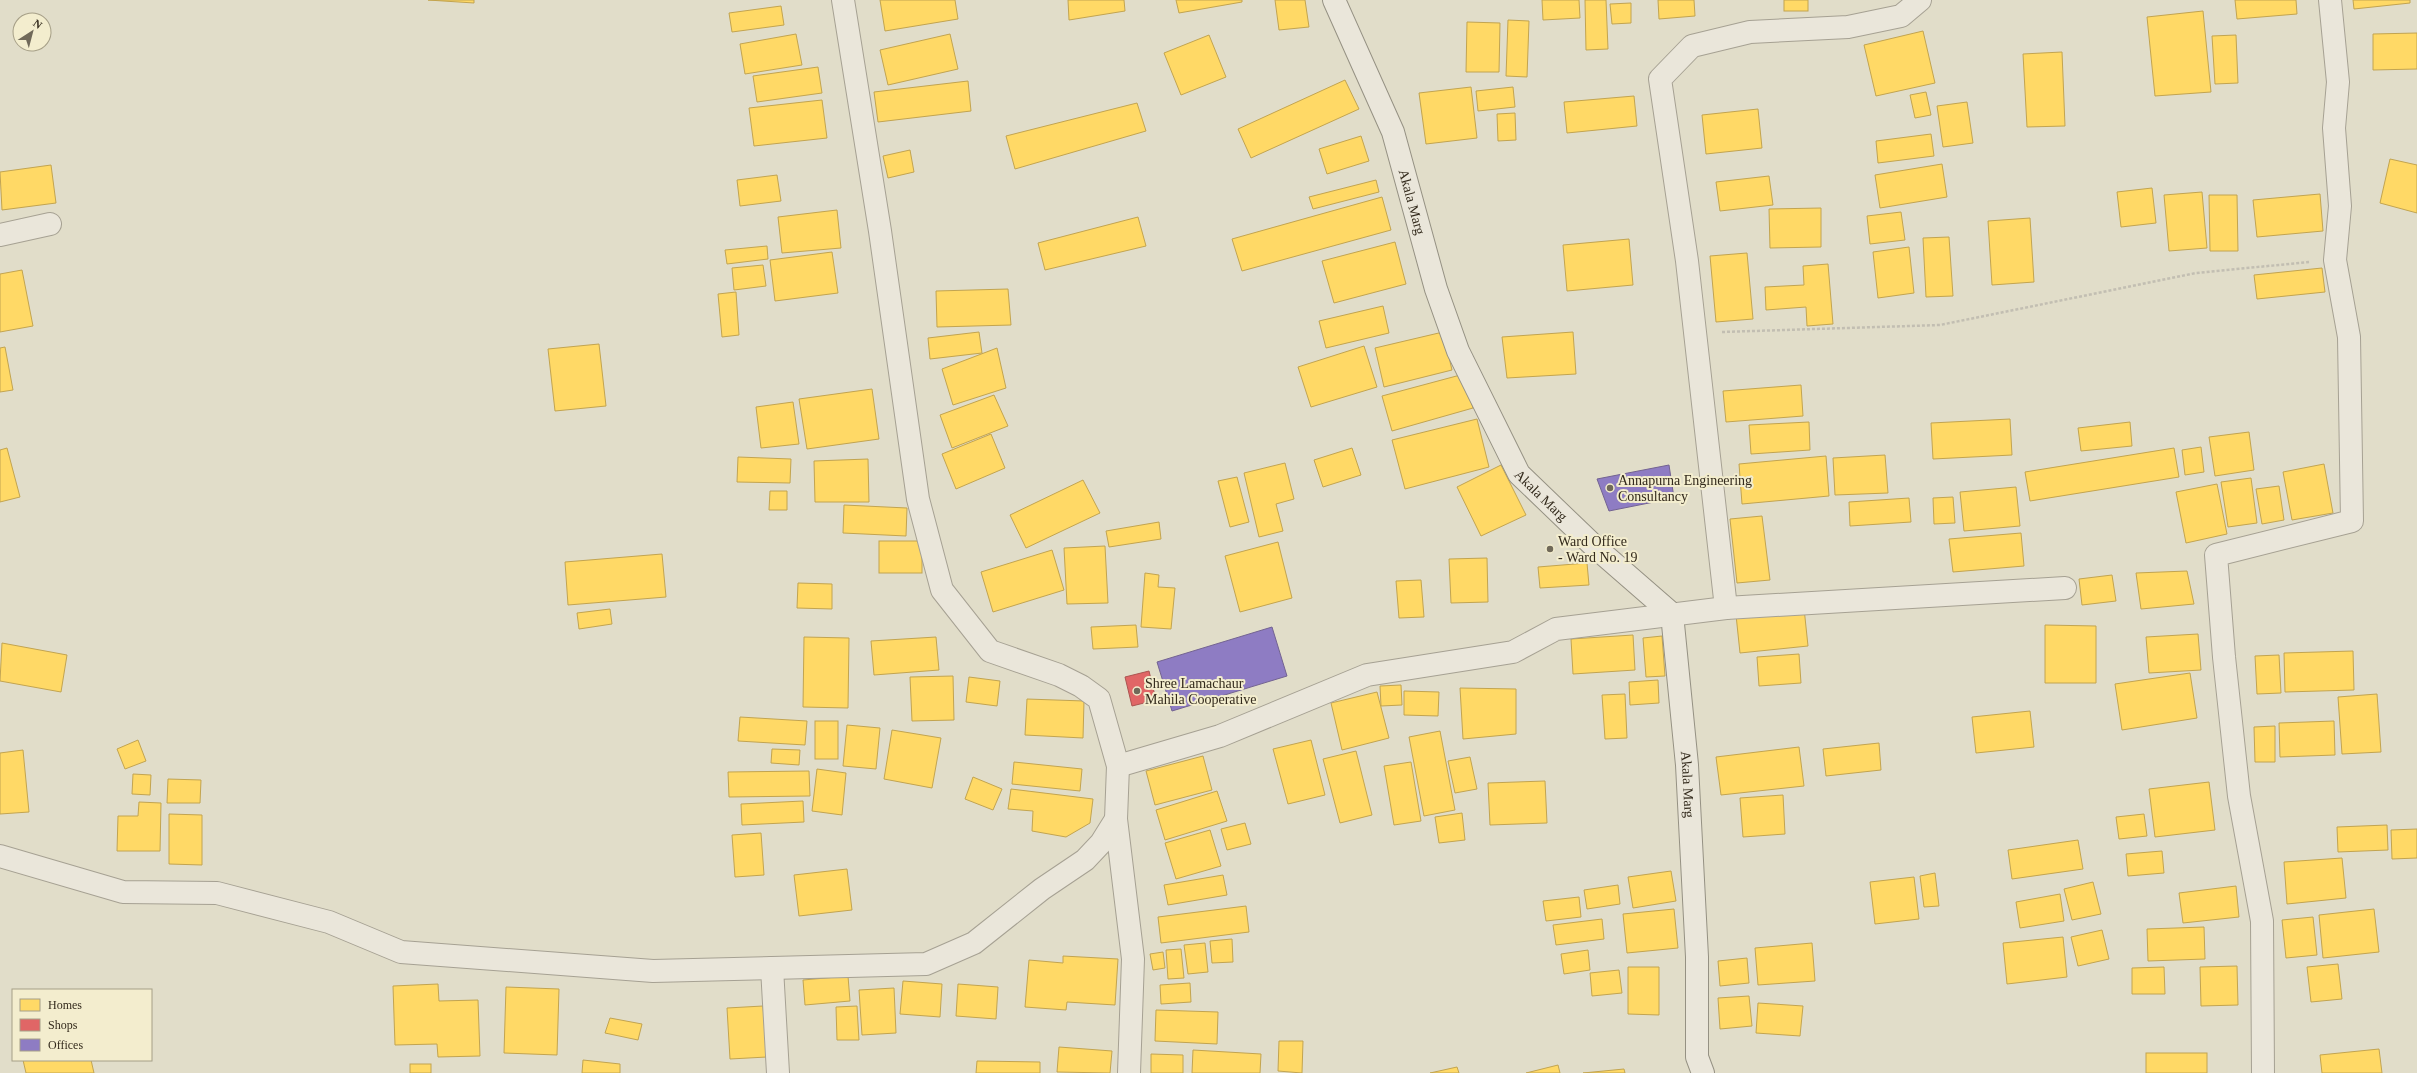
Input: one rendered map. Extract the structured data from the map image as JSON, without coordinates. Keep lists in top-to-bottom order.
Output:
{
  "streets": {
    "street": ["Akala Marg"]
  },
  "places": ["Annapurna Engineering Consultancy", "Ward Office - Ward No. 19", "Shree Lamachaur Mahila Cooperative"],
  "legend": ["Homes", "Shops", "Offices"],
  "north": "top right"
}
